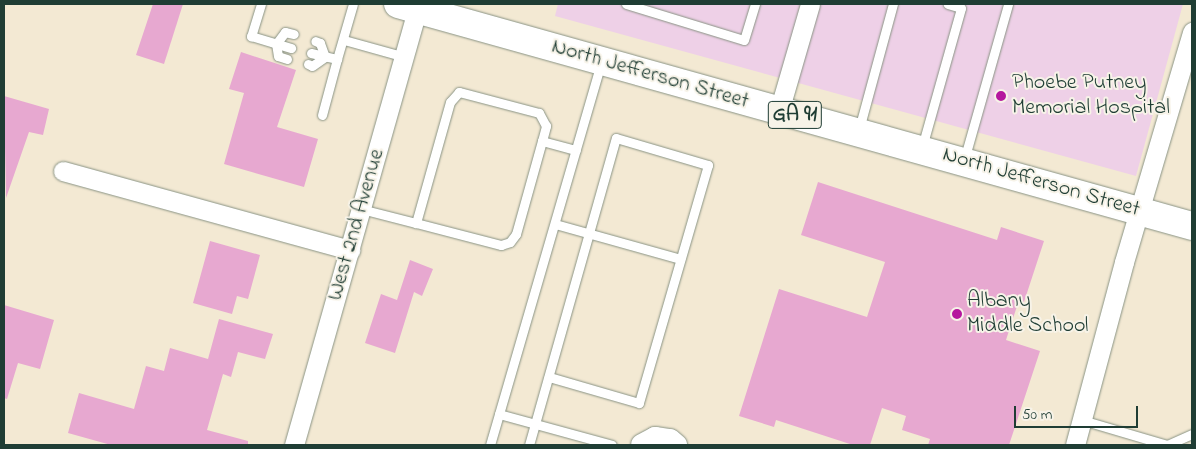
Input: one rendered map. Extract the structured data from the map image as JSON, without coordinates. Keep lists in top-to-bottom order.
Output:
{
  "streets": {
    "main road": ["North Jefferson Street", "GA 91"],
    "street": ["West 2nd Avenue"]
  },
  "crossings": [
    ["North Jefferson Street", "West 2nd Avenue"]
  ],
  "places": ["Phoebe Putney Memorial Hospital", "Albany Middle School"],
  "scale_bar": "50 m"
}
